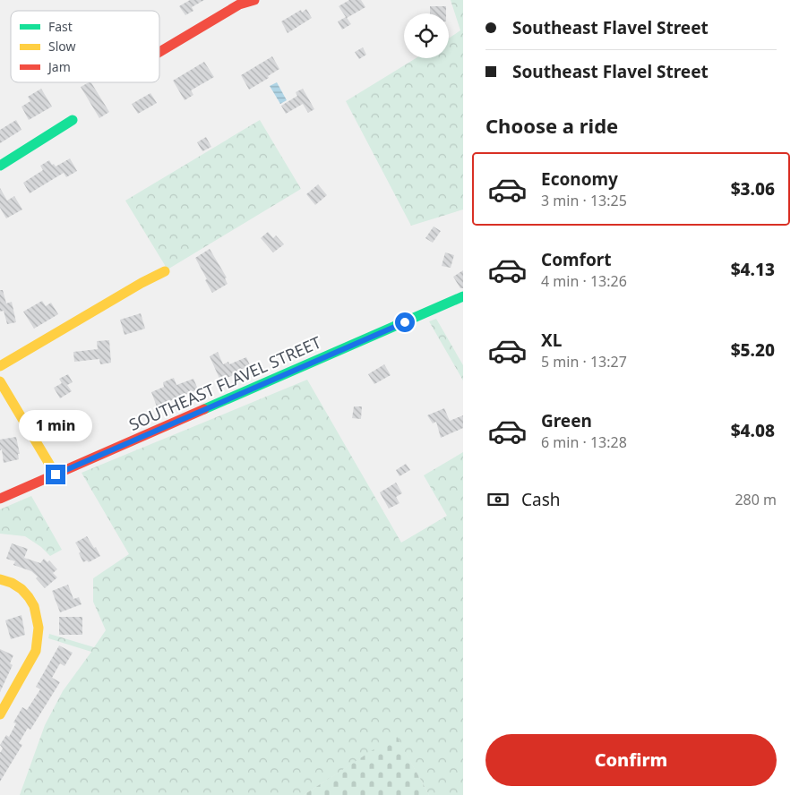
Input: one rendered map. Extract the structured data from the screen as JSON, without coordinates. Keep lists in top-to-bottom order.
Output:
{
  "streets": {
    "street": ["SOUTHEAST FLAVEL STREET"]
  },
  "legend": ["Fast", "Slow", "Jam"],
  "page": {
    "banner": ["Southeast Flavel Street", "Southeast Flavel Street"],
    "heading": "Choose a ride",
    "list": [
      {
        "name": "Economy",
        "note": "3 min · 13:25",
        "value": "$3.06"
      },
      {
        "name": "Comfort",
        "note": "4 min · 13:26",
        "value": "$4.13"
      },
      {
        "name": "XL",
        "note": "5 min · 13:27",
        "value": "$5.20"
      },
      {
        "name": "Green",
        "note": "6 min · 13:28",
        "value": "$4.08"
      }
    ],
    "bubble": "1 min",
    "pay": ["Cash", "280 m"],
    "buttons": "Confirm"
  }
}
